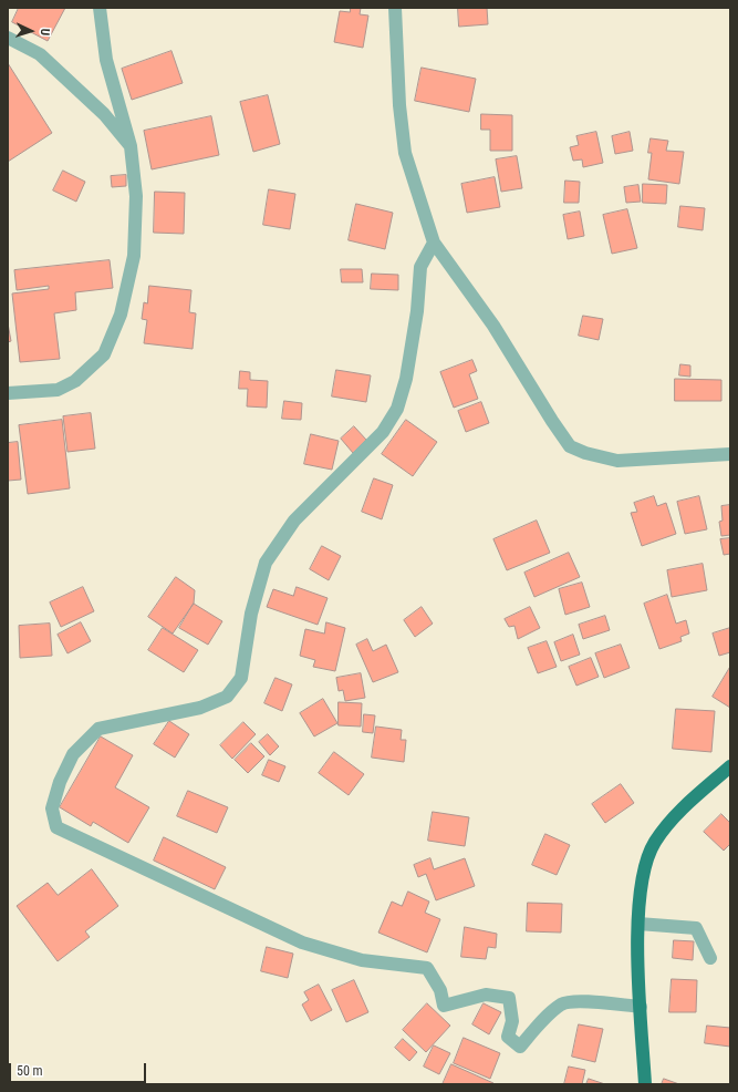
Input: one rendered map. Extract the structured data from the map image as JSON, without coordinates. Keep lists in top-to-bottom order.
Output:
{
  "scale_bar": "50 m",
  "north": "right"
}
